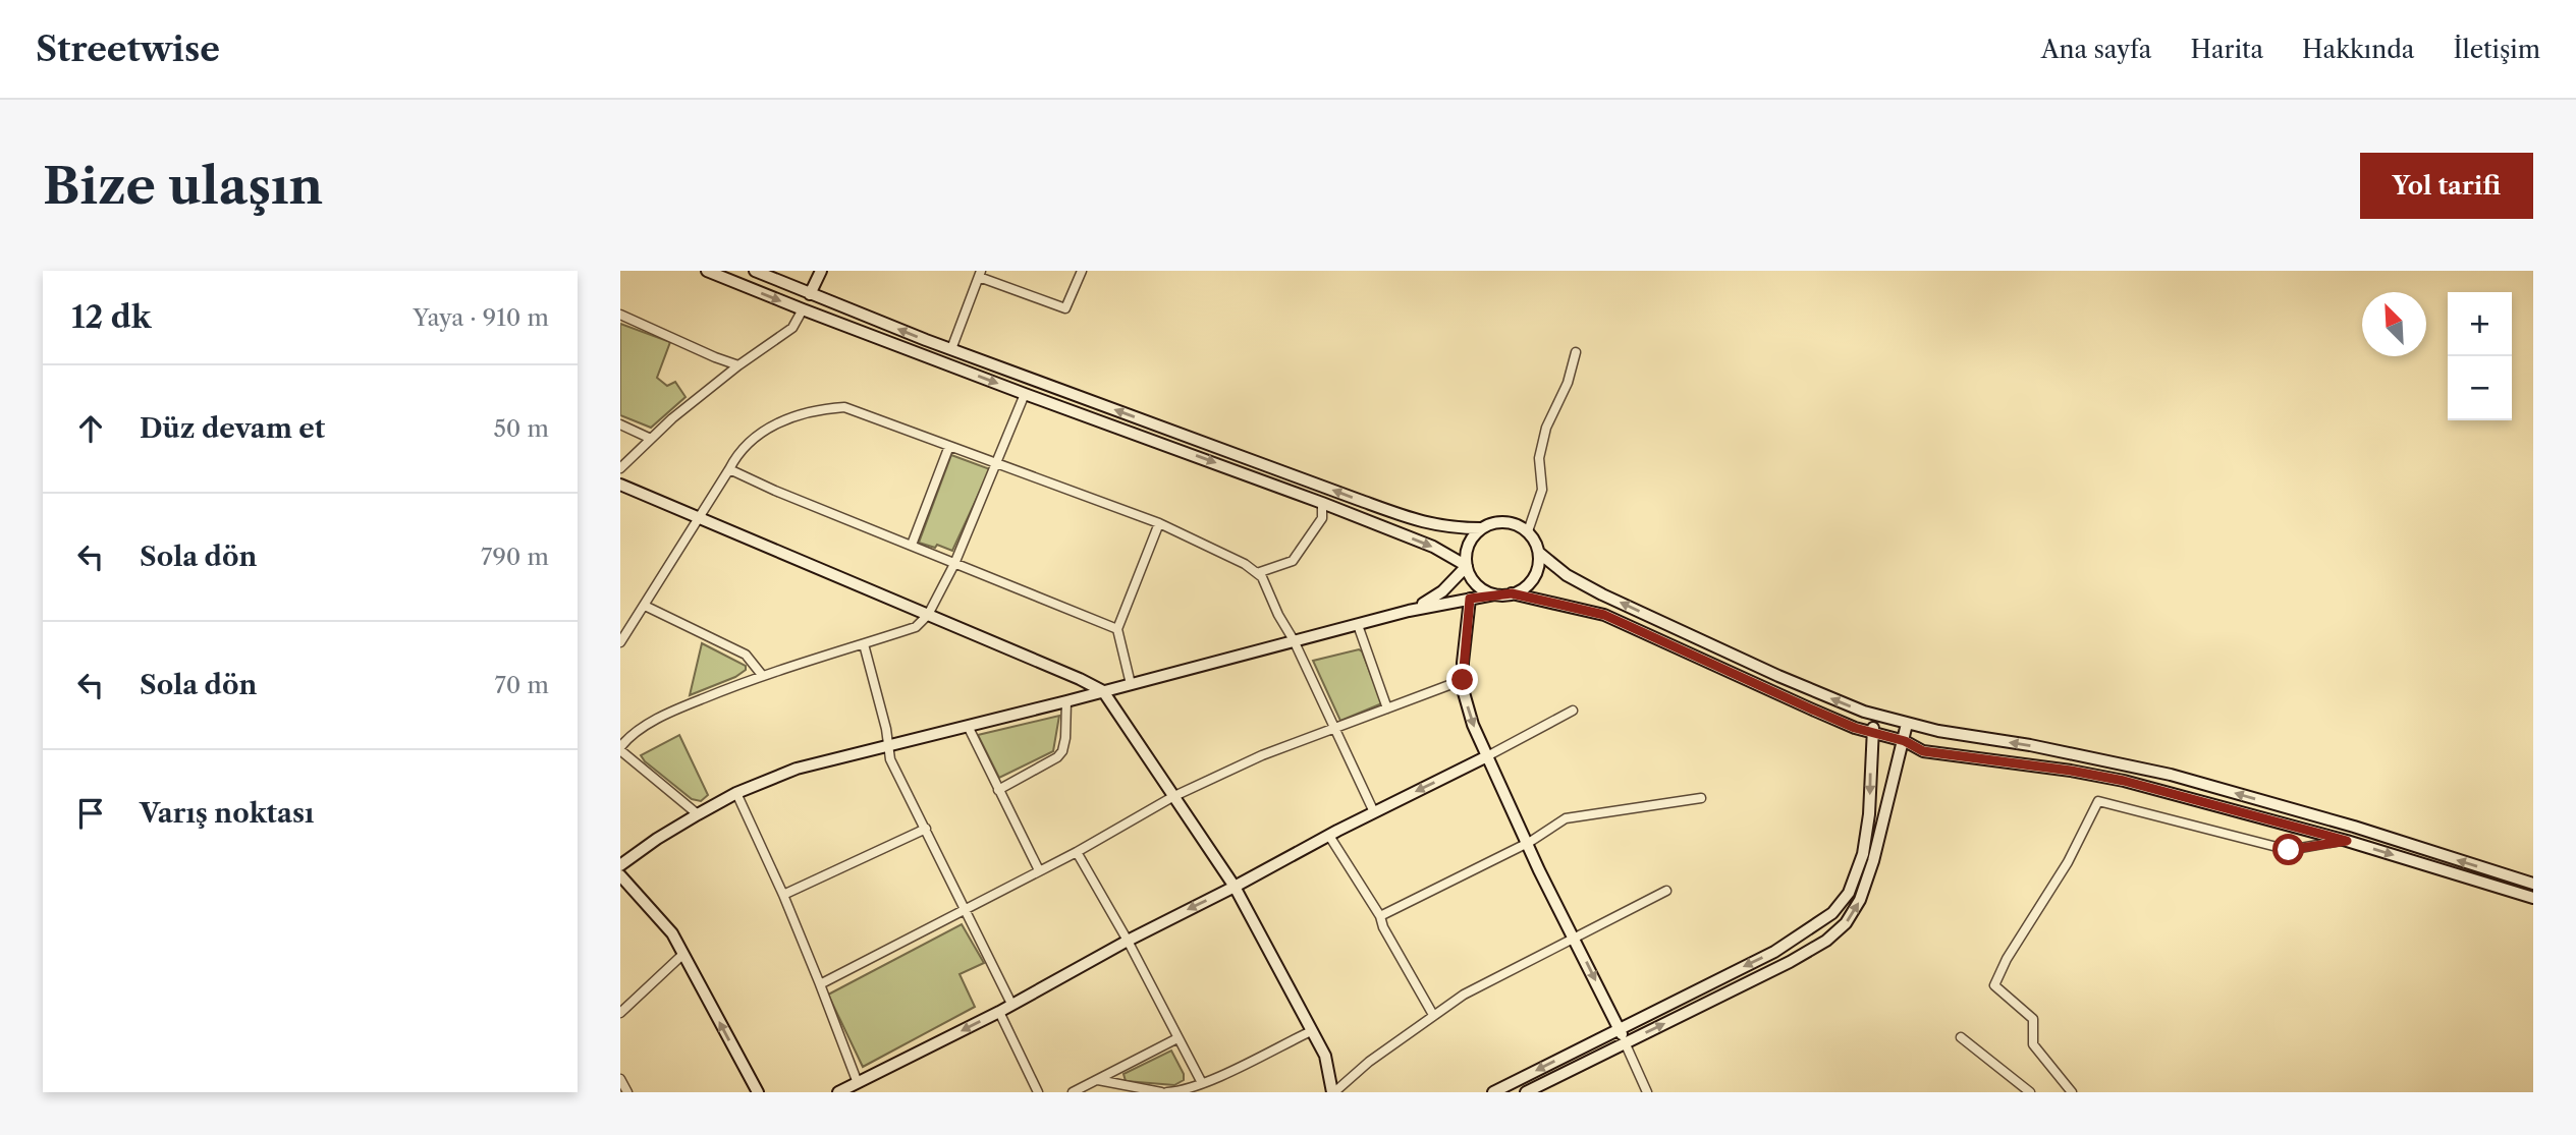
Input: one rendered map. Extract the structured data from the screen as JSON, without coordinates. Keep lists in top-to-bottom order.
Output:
{
  "north": "top left",
  "page": {
    "header": "Streetwise",
    "nav": [
      "Ana sayfa",
      "Harita",
      "Hakkında",
      "İletişim"
    ],
    "buttons": "Yol tarifi",
    "title": "Bize ulaşın",
    "heading": ["12 dk", "Yaya · 910 m"],
    "map_buttons": ["+", "−"],
    "list": [
      ["Düz devam et", "50 m"],
      ["Sola dön", "790 m"],
      ["Sola dön", "70 m"],
      "Varış noktası"
    ]
  }
}
